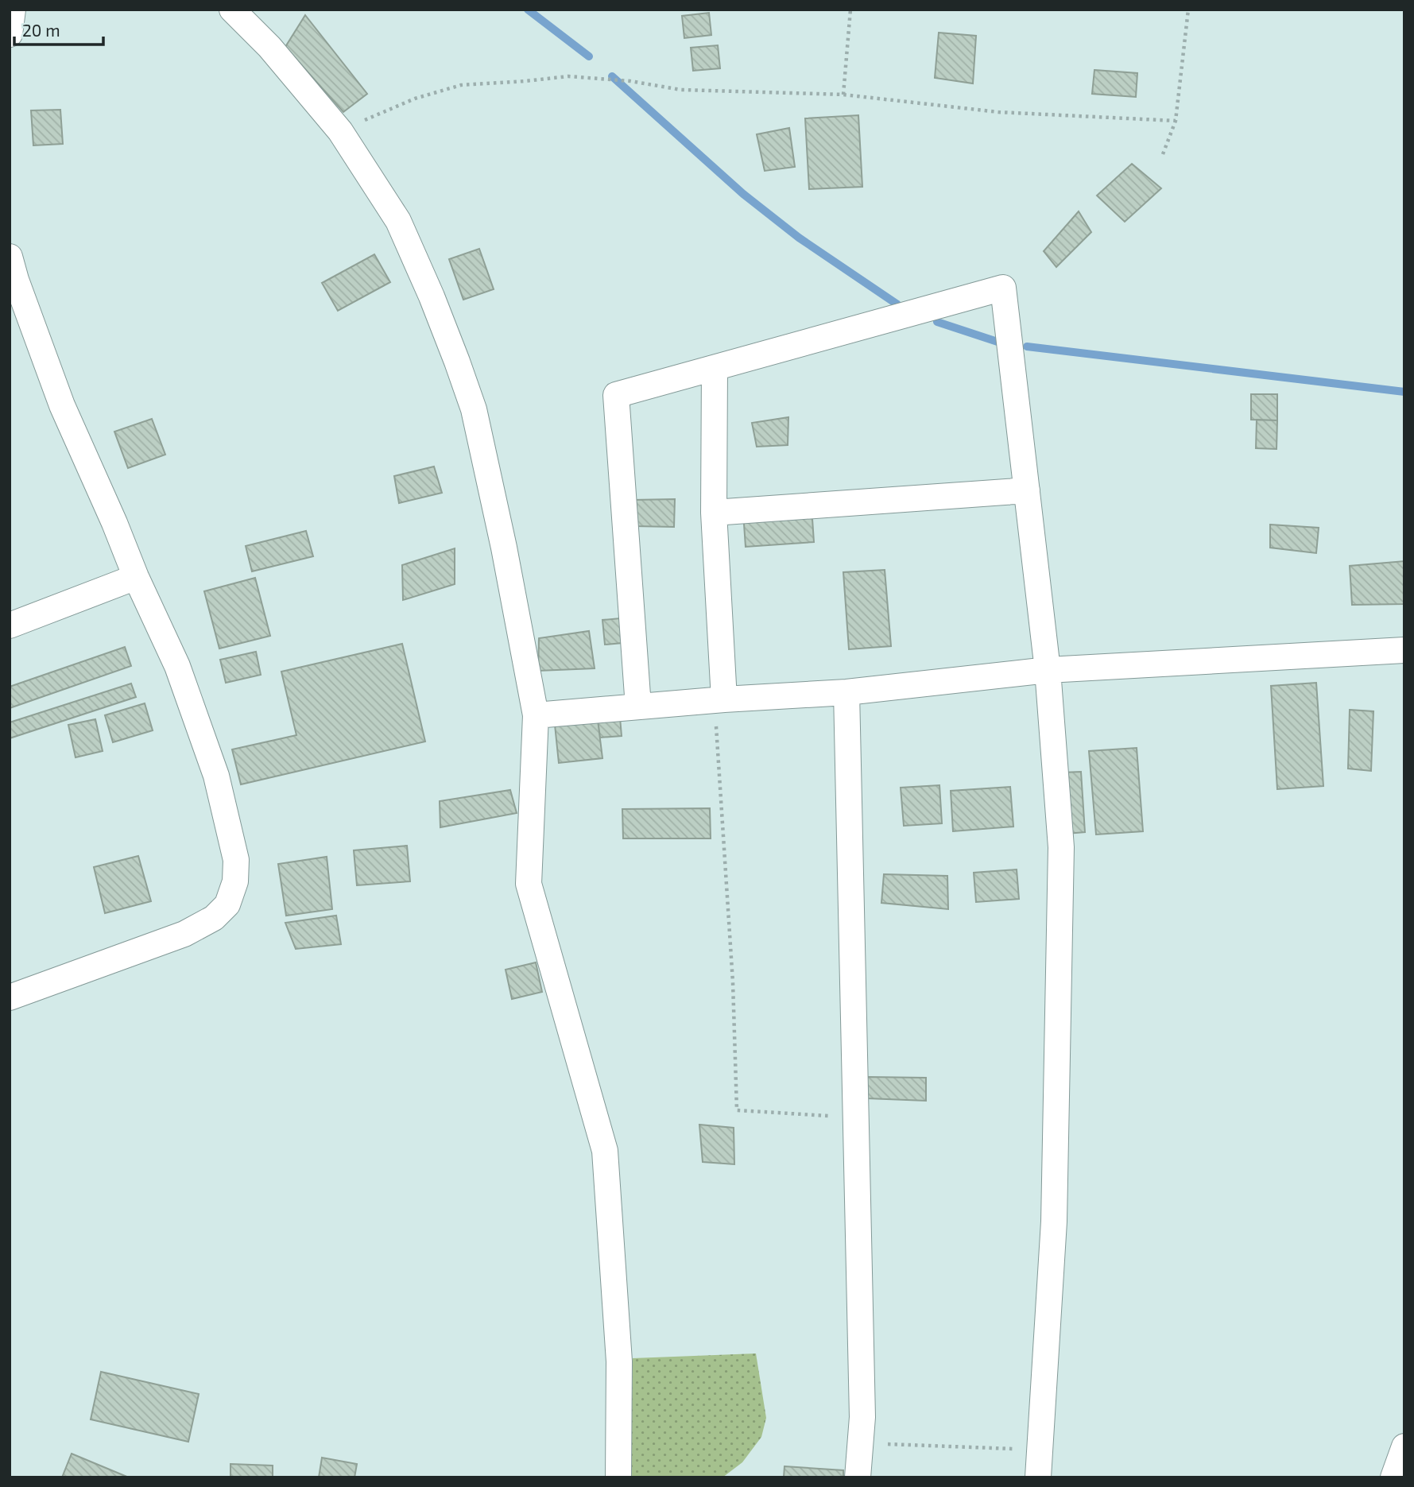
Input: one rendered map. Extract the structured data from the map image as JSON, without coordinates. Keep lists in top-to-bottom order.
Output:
{
  "scale_bar": "20 m"
}
